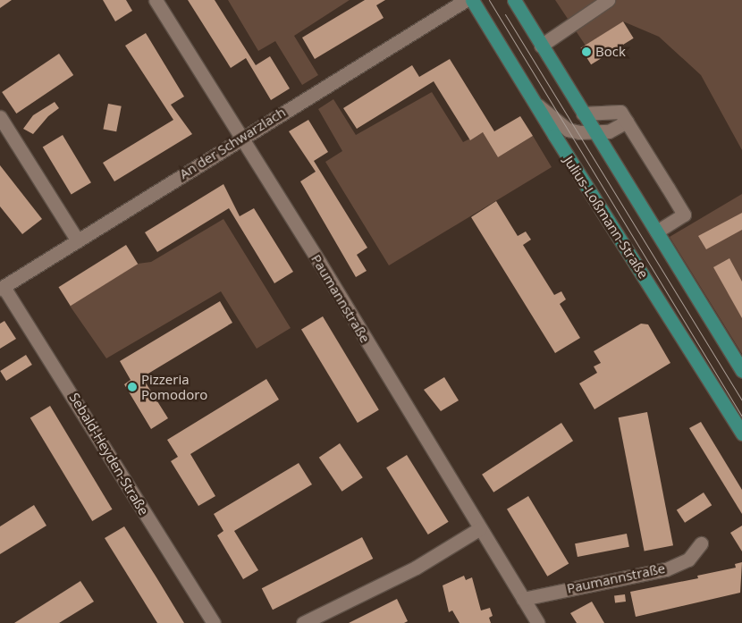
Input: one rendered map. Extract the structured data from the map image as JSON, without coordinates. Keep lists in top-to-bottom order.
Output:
{
  "streets": {
    "main road": ["Julius-Loßmann-Straße"],
    "street": ["An der Schwarzlach", "Paumannstraße", "Sebald-Heyden-Straße"]
  },
  "crossings": [
    ["An der Schwarzlach", "Paumannstraße"],
    ["An der Schwarzlach", "Sebald-Heyden-Straße"]
  ],
  "places": ["Bock", "Pizzeria Pomodoro"]
}
